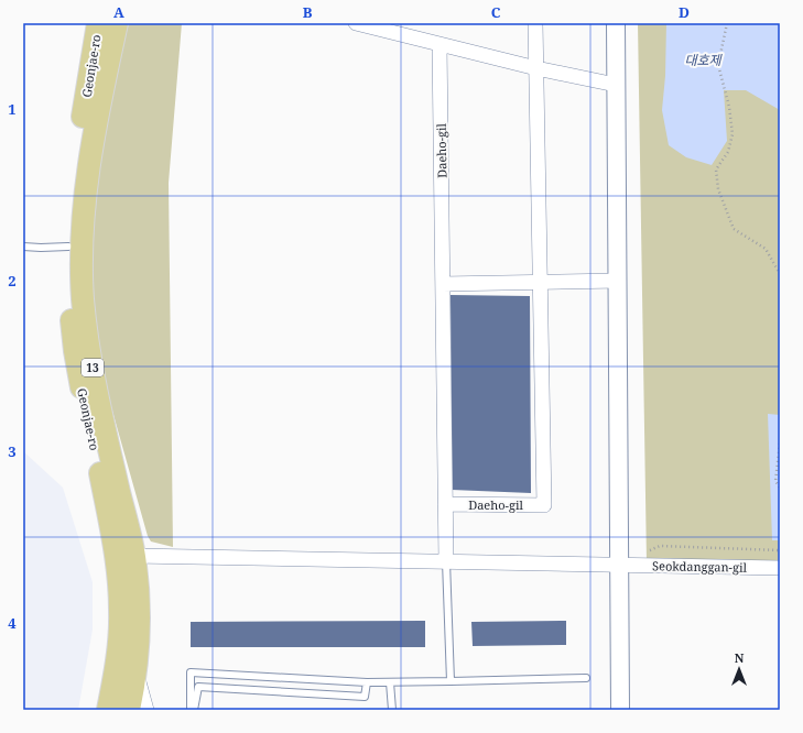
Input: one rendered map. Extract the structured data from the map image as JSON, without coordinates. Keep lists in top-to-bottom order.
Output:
{
  "streets": {
    "main road": ["Geonjae-ro", "13"],
    "street": ["Daeho-gil", "Seokdanggan-gil"]
  },
  "crossings": [
    ["Geonjae-ro", "Seokdanggan-gil"]
  ],
  "water": ["대호제"],
  "north": "top",
  "grid": {
    "columns": [
      "A",
      "B",
      "C",
      "D"
    ],
    "rows": [
      "1",
      "2",
      "3",
      "4"
    ]
  }
}
